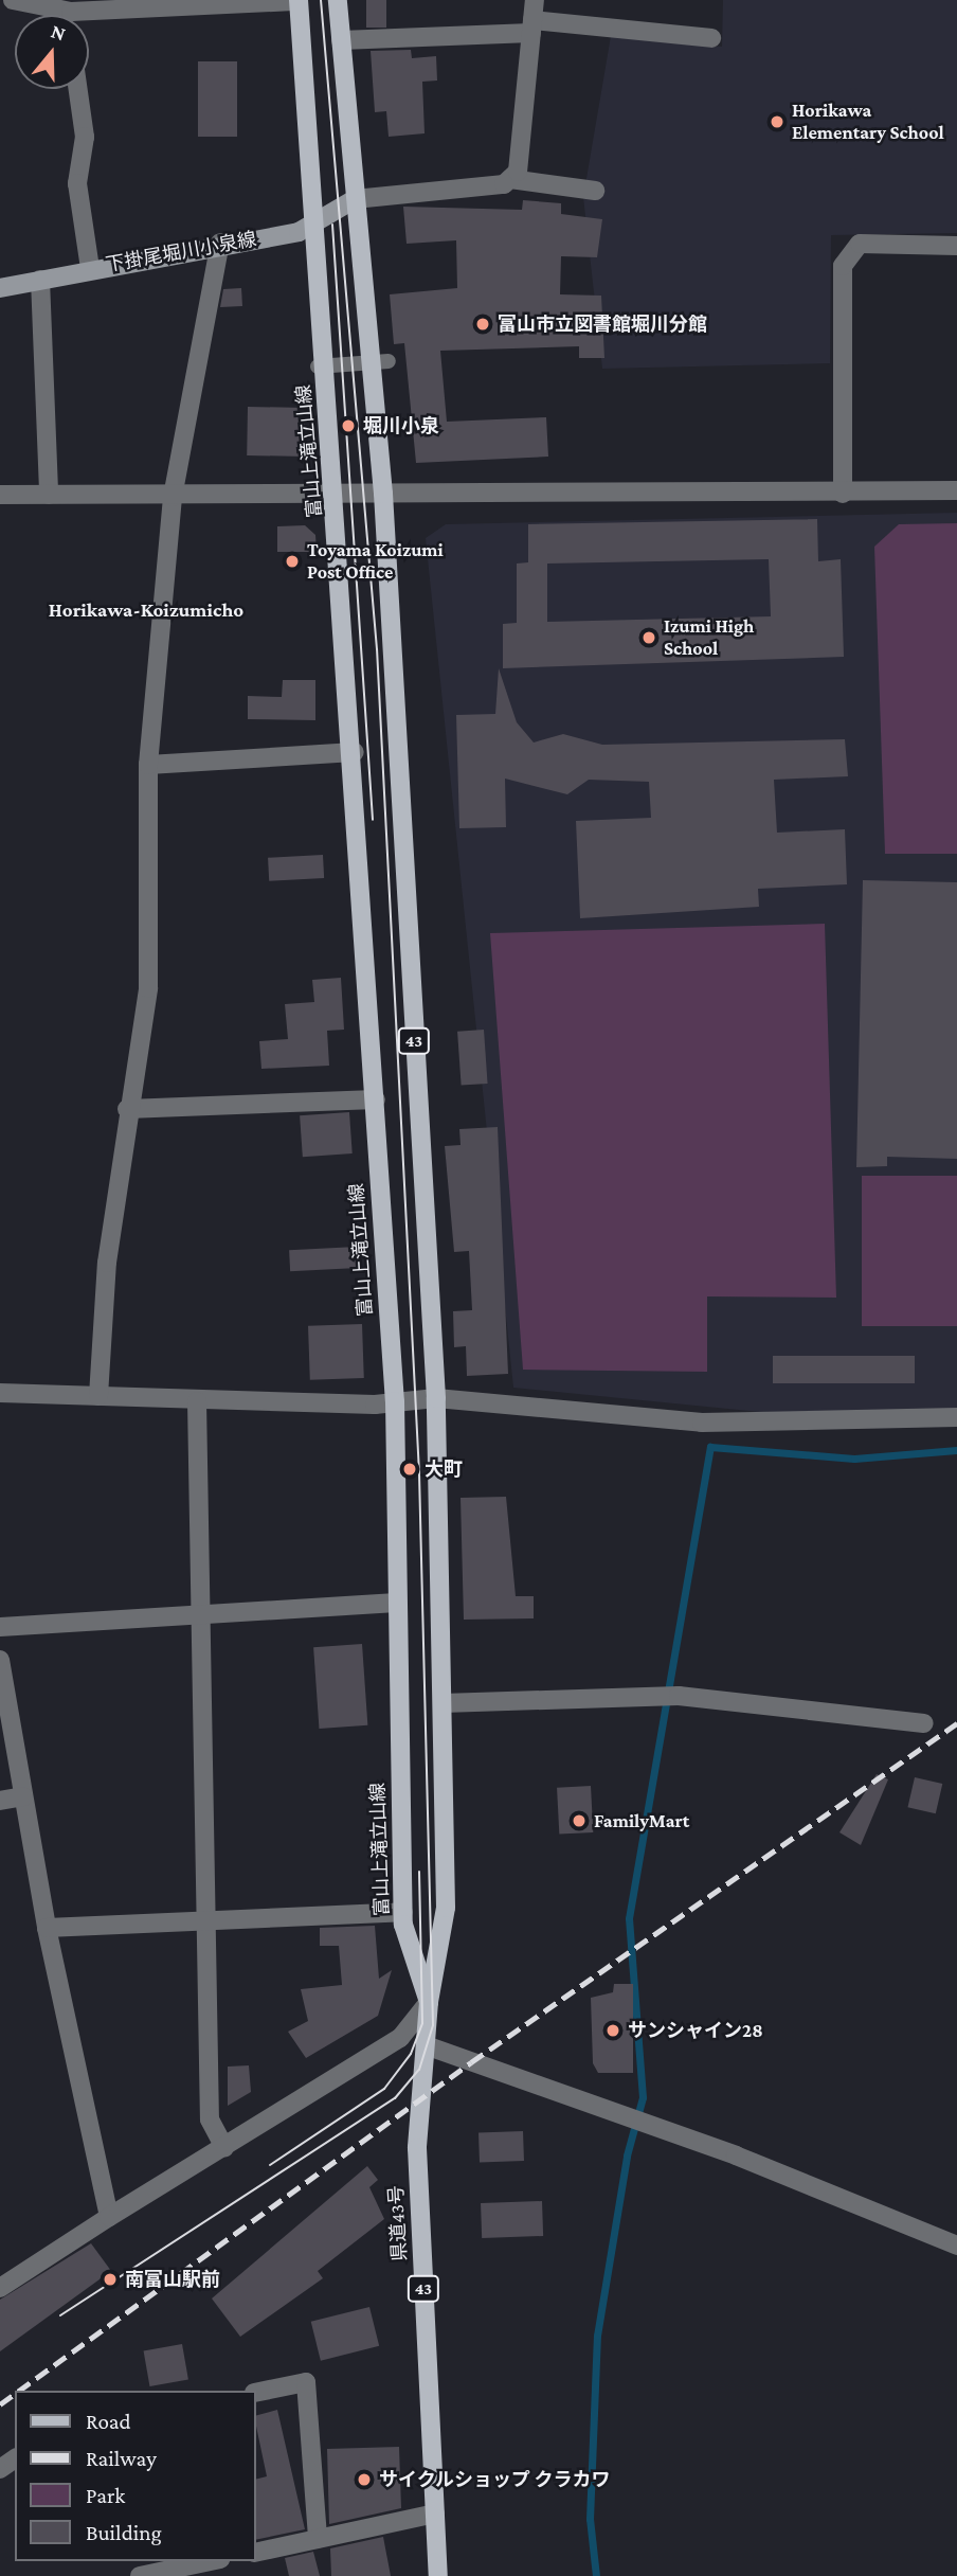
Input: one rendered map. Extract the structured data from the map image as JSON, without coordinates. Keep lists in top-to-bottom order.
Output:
{
  "streets": {
    "main road": [
      "下掛尾堀川小泉線",
      "富山上滝立山線",
      "43",
      "県道43号"
    ]
  },
  "crossings": [
    ["下掛尾堀川小泉線", "富山上滝立山線"],
    ["下掛尾堀川小泉線", "43"],
    ["富山上滝立山線", "43"],
    ["富山上滝立山線", "県道43号"],
    ["43", "県道43号"]
  ],
  "districts": ["Horikawa-Koizumicho"],
  "places": [
    "Horikawa Elementary School",
    "富山市立図書館堀川分館",
    "堀川小泉",
    "Toyama Koizumi Post Office",
    "Izumi High School",
    "大町",
    "FamilyMart",
    "サンシャイン28",
    "南富山駅前",
    "サイクルショップ クラカワ"
  ],
  "legend": [
    "Road",
    "Railway",
    "Park",
    "Building"
  ],
  "north": "top"
}
